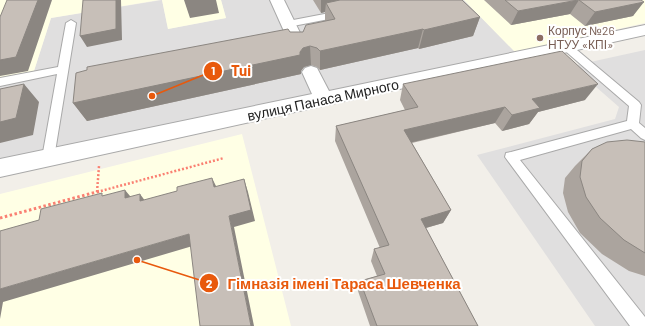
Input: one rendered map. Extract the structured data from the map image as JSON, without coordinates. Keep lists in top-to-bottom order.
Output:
{
  "streets": {
    "street": ["вулиця Панаса Мирного"]
  },
  "places": ["Корпус №26 НТУУ «КПІ»", "Tui", "Гімназія імені Тараса Шевченка"]
}
